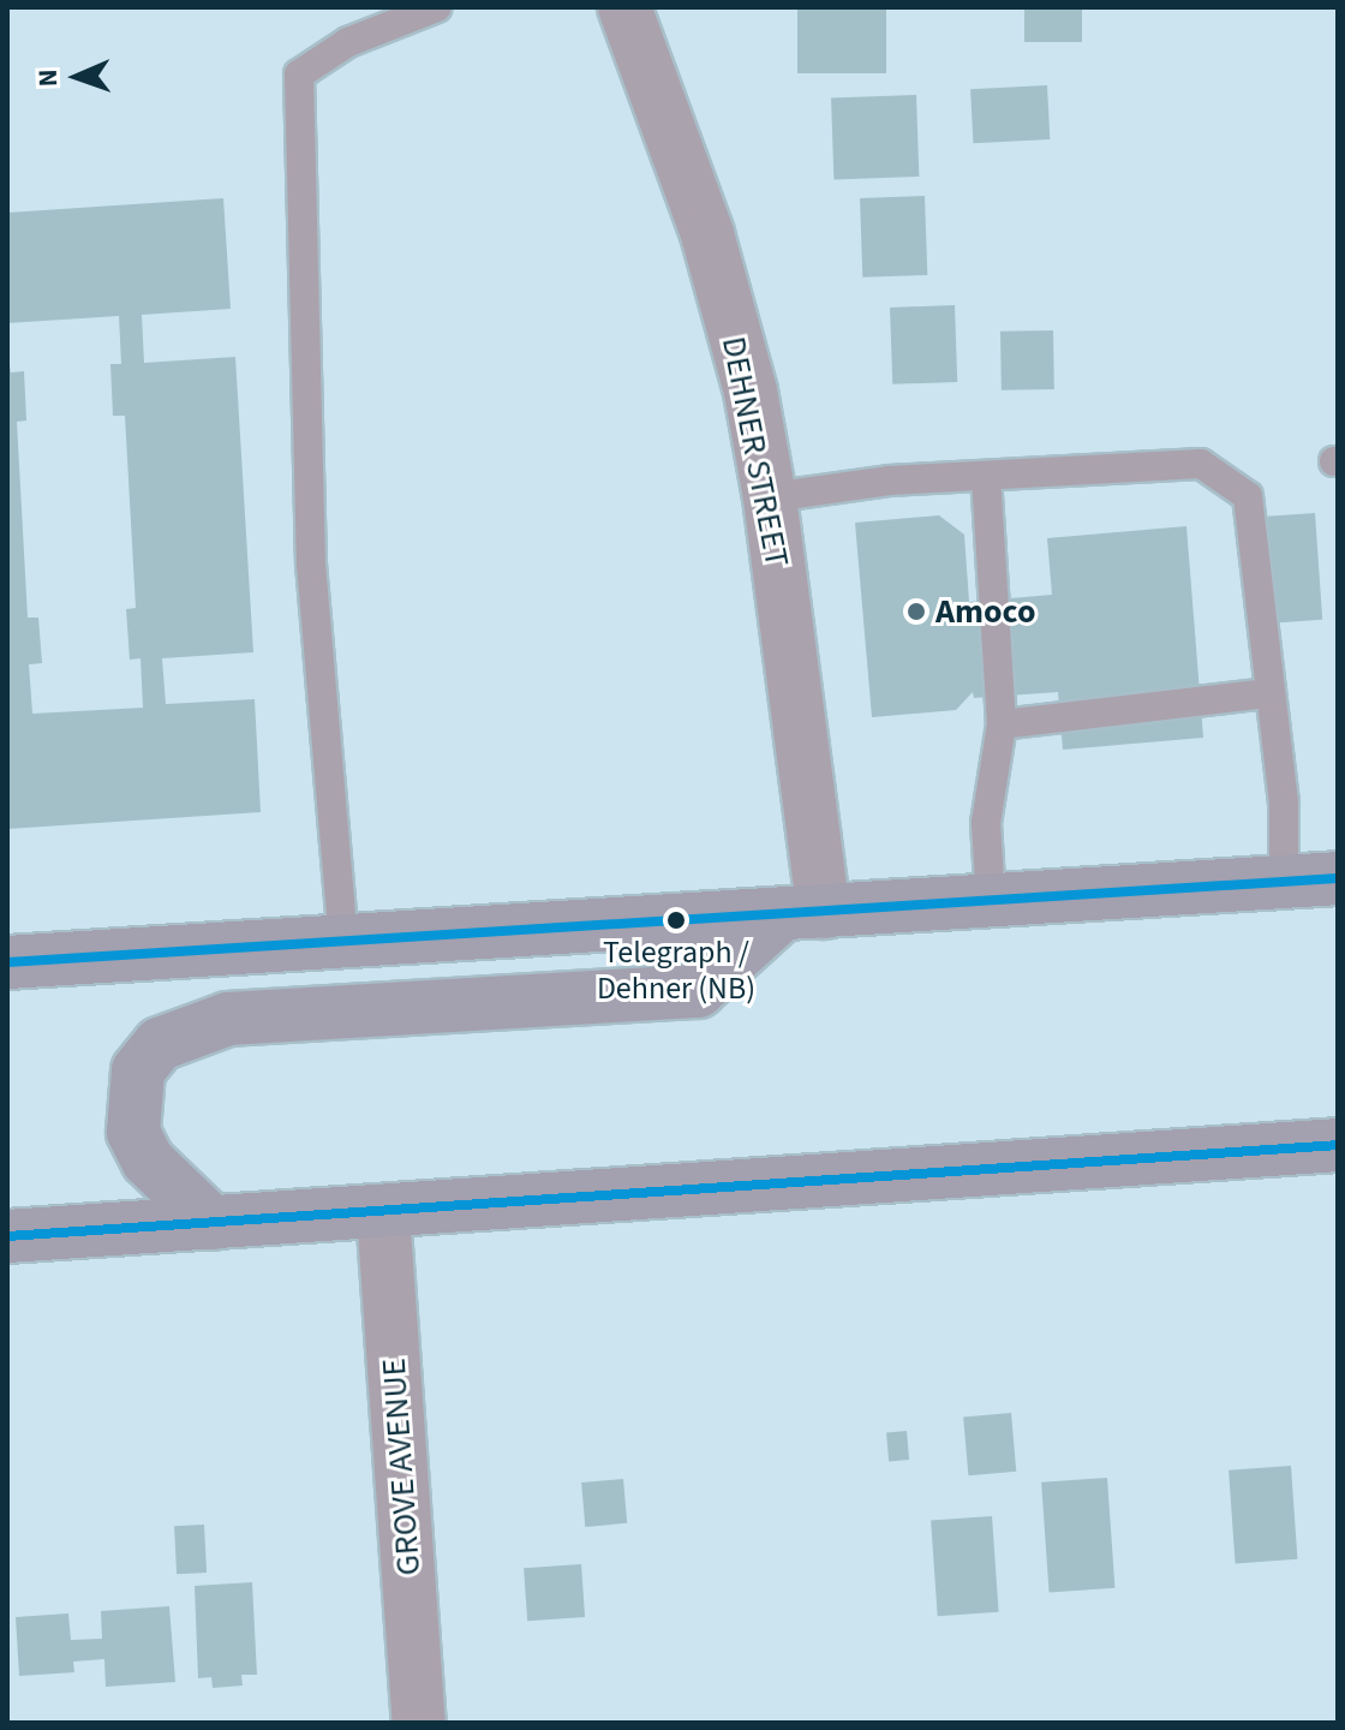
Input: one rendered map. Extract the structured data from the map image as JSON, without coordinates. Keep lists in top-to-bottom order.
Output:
{
  "streets": {
    "street": ["DEHNER STREET", "GROVE AVENUE"]
  },
  "places": ["Amoco", "Telegraph / Dehner (NB)"],
  "north": "left"
}
